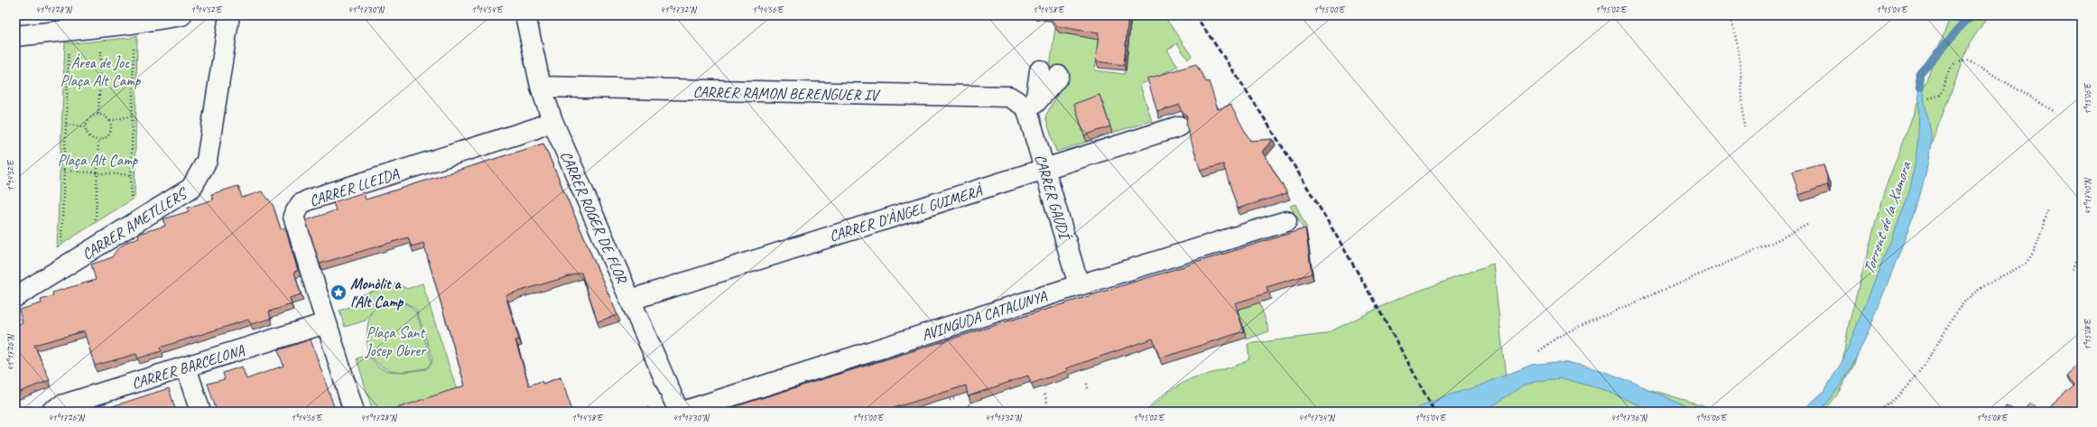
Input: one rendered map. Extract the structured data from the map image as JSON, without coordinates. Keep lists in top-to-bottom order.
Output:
{
  "streets": {
    "street": [
      "CARRER RAMON BERENGUER IV",
      "CARRER LLEIDA",
      "CARRER GAUDÍ",
      "CARRER D'ÀNGEL GUIMERÀ",
      "CARRER ROGER DE FLOR",
      "CARRER AMETLLERS",
      "AVINGUDA CATALUNYA",
      "CARRER BARCELONA"
    ]
  },
  "crossings": [
    ["CARRER RAMON BERENGUER IV", "CARRER GAUDÍ"],
    ["CARRER RAMON BERENGUER IV", "CARRER ROGER DE FLOR"],
    ["CARRER LLEIDA", "CARRER ROGER DE FLOR"],
    ["CARRER LLEIDA", "CARRER BARCELONA"],
    ["CARRER GAUDÍ", "CARRER D'ÀNGEL GUIMERÀ"],
    ["CARRER GAUDÍ", "AVINGUDA CATALUNYA"],
    ["CARRER D'ÀNGEL GUIMERÀ", "CARRER ROGER DE FLOR"]
  ],
  "water": ["Torrent de la Xamora"],
  "parks": ["Àrea de Joc Plaça Alt Camp", "Plaça Alt Camp", "Plaça Sant Josep Obrer"],
  "places": {
    "place": ["Monòlit a l'Alt Camp"]
  },
  "coordinates": [
    "41°17'28\"N",
    "1°14'52\"E",
    "41°17'30\"N",
    "1°14'54\"E",
    "41°17'32\"N",
    "1°14'56\"E",
    "1°14'58\"E",
    "1°15'00\"E",
    "1°15'02\"E",
    "1°15'04\"E",
    "1°15'06\"E",
    "41°17'40\"N",
    "1°15'08\"E",
    "41°17'26\"N",
    "41°17'34\"N",
    "41°17'36\"N"
  ]
}
